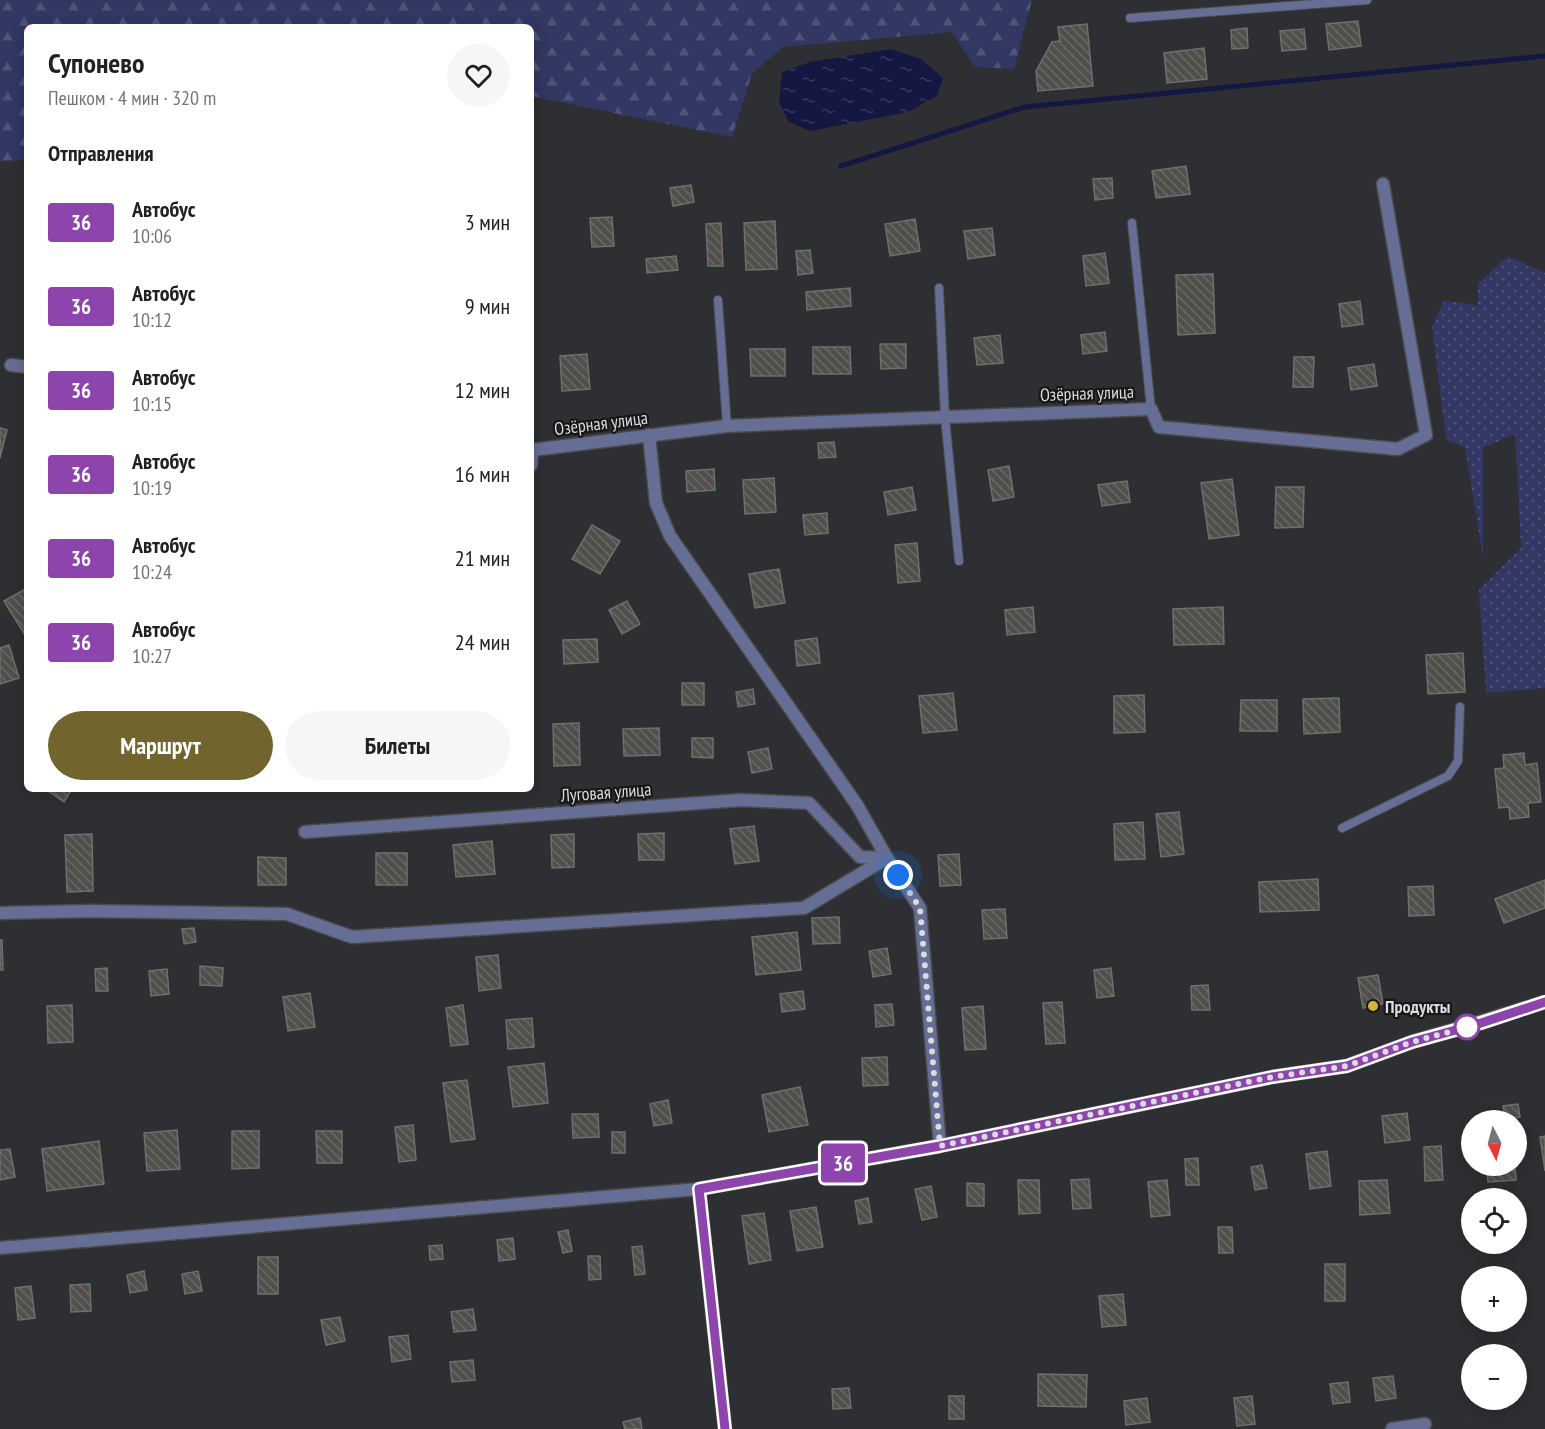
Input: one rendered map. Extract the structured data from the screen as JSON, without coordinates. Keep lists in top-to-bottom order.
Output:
{
  "streets": {
    "street": ["Озёрная улица", "Луговая улица"]
  },
  "places": ["Продукты"],
  "lines": ["bus line 36"],
  "north": "bottom",
  "page": {
    "on_map": "36",
    "heading": [
      ["Супонево", "Пешком · 4 мин · 320 m"],
      "Отправления"
    ],
    "list": [
      {
        "mark": "36",
        "name": "Автобус",
        "note": "10:06",
        "value": "3 мин"
      },
      {
        "mark": "36",
        "name": "Автобус",
        "note": "10:12",
        "value": "9 мин"
      },
      {
        "mark": "36",
        "name": "Автобус",
        "note": "10:15",
        "value": "12 мин"
      },
      {
        "mark": "36",
        "name": "Автобус",
        "note": "10:19",
        "value": "16 мин"
      },
      {
        "mark": "36",
        "name": "Автобус",
        "note": "10:24",
        "value": "21 мин"
      },
      {
        "mark": "36",
        "name": "Автобус",
        "note": "10:27",
        "value": "24 мин"
      }
    ],
    "buttons": ["Маршрут", "Билеты"],
    "map_buttons": ["+", "−"]
  }
}
